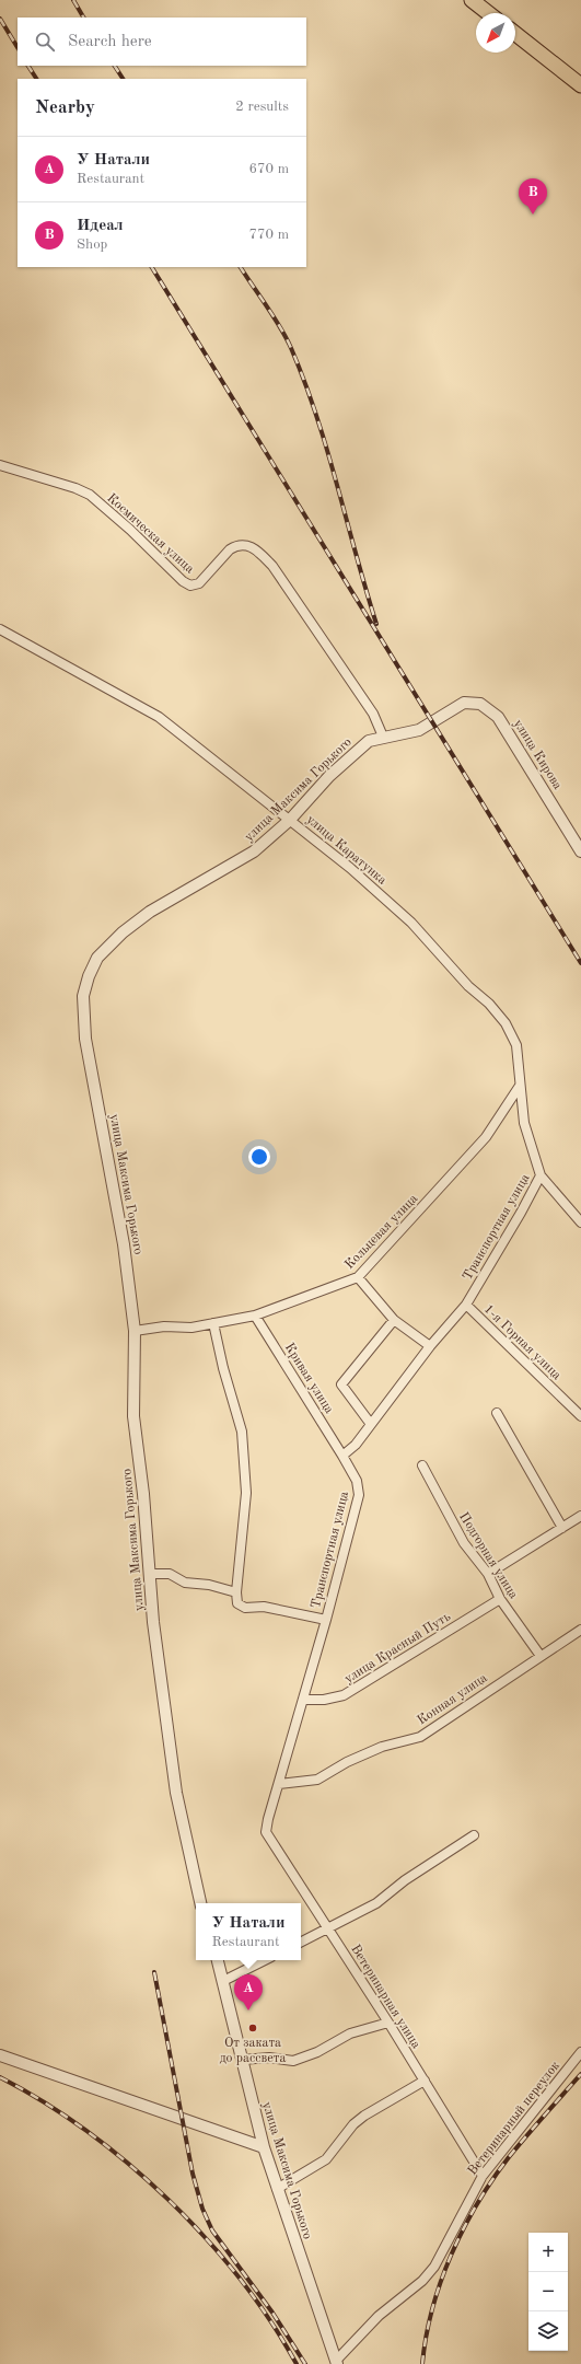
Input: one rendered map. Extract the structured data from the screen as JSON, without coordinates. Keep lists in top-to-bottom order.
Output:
{
  "streets": {
    "street": [
      "Космическая улица",
      "улица Кирова",
      "улица Максима Горького",
      "улица Каратунка",
      "Транспортная улица",
      "Кольцевая улица",
      "1-я Горная улица",
      "Кривая улица",
      "Подгорная улица",
      "улица Красный Путь",
      "Конная улица",
      "Ветеринарная улица",
      "Ветеринарный переулок"
    ]
  },
  "crossings": [
    ["Космическая улица", "улица Максима Горького"],
    ["улица Кирова", "улица Максима Горького"],
    ["улица Максима Горького", "улица Каратунка"],
    ["улица Максима Горького", "Кольцевая улица"],
    ["улица Максима Горького", "Ветеринарный переулок"],
    ["улица Каратунка", "Транспортная улица"],
    ["улица Каратунка", "Кольцевая улица"],
    ["Транспортная улица", "1-я Горная улица"],
    ["Транспортная улица", "Кривая улица"],
    ["Транспортная улица", "улица Красный Путь"],
    ["Транспортная улица", "Конная улица"],
    ["Транспортная улица", "Ветеринарная улица"],
    ["Кольцевая улица", "Кривая улица"],
    ["Подгорная улица", "улица Красный Путь"],
    ["Подгорная улица", "Конная улица"],
    ["Ветеринарная улица", "Ветеринарный переулок"]
  ],
  "places": ["От заката до рассвета"],
  "north": "bottom left",
  "page": {
    "search": "Search here",
    "heading": ["Nearby", "2 results"],
    "list": [
      {
        "mark": "A",
        "name": "У Натали",
        "note": "Restaurant",
        "value": "670 m"
      },
      {
        "mark": "B",
        "name": "Идеал",
        "note": "Shop",
        "value": "770 m"
      }
    ],
    "pins": ["B", "A"],
    "popup": ["У Натали", "Restaurant"],
    "map_buttons": ["+", "−"]
  }
}
